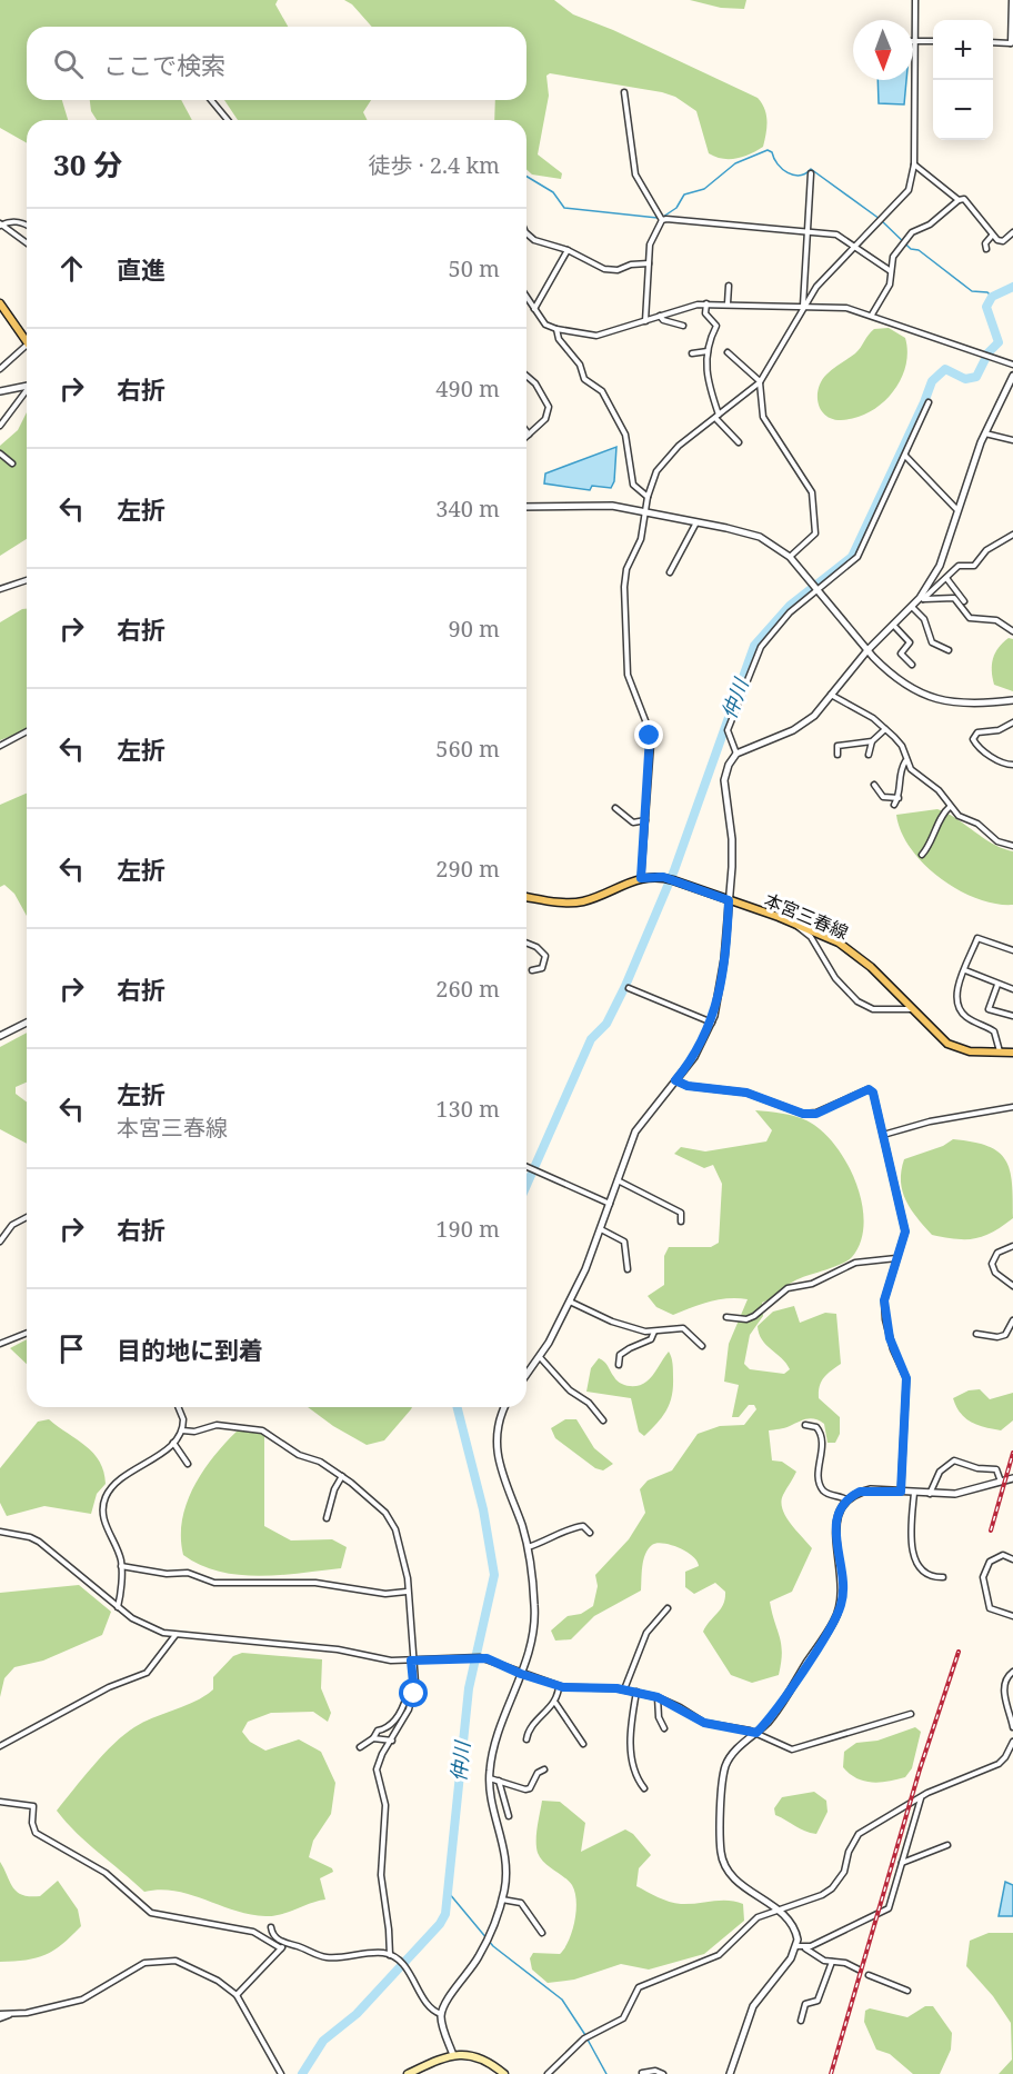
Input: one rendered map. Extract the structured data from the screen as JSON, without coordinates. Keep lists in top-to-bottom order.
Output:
{
  "streets": {
    "main road": ["本宮三春線"]
  },
  "water": ["仲川"],
  "north": "bottom",
  "page": {
    "map_buttons": ["+", "−"],
    "search": "ここで検索",
    "heading": ["30 分", "徒歩 · 2.4 km"],
    "list": [
      ["直進", "50 m"],
      ["右折", "490 m"],
      ["左折", "340 m"],
      ["右折", "90 m"],
      ["左折", "560 m"],
      ["左折", "290 m"],
      ["右折", "260 m"],
      ["左折", "本宮三春線", "130 m"],
      ["右折", "190 m"],
      "目的地に到着"
    ]
  }
}
